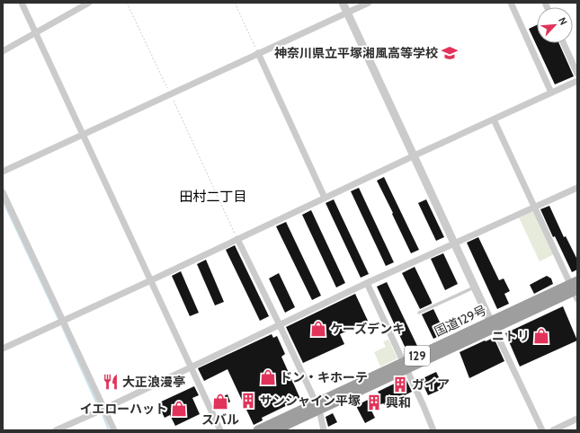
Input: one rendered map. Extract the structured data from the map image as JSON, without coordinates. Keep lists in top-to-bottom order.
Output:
{
  "streets": {
    "highway": ["国道129号", "129"]
  },
  "districts": ["田村二丁目"],
  "places": {
    "school or university": ["神奈川県立平塚湘風高等学校"],
    "shop": [
      "ケーズデンキ",
      "ニトリ",
      "ドン・キホーテ",
      "スバル",
      "イエローハット"
    ],
    "restaurant": ["大正浪漫亭"],
    "building": ["ガイア", "サンシャイン平塚", "興和"]
  },
  "north": "top right"
}
